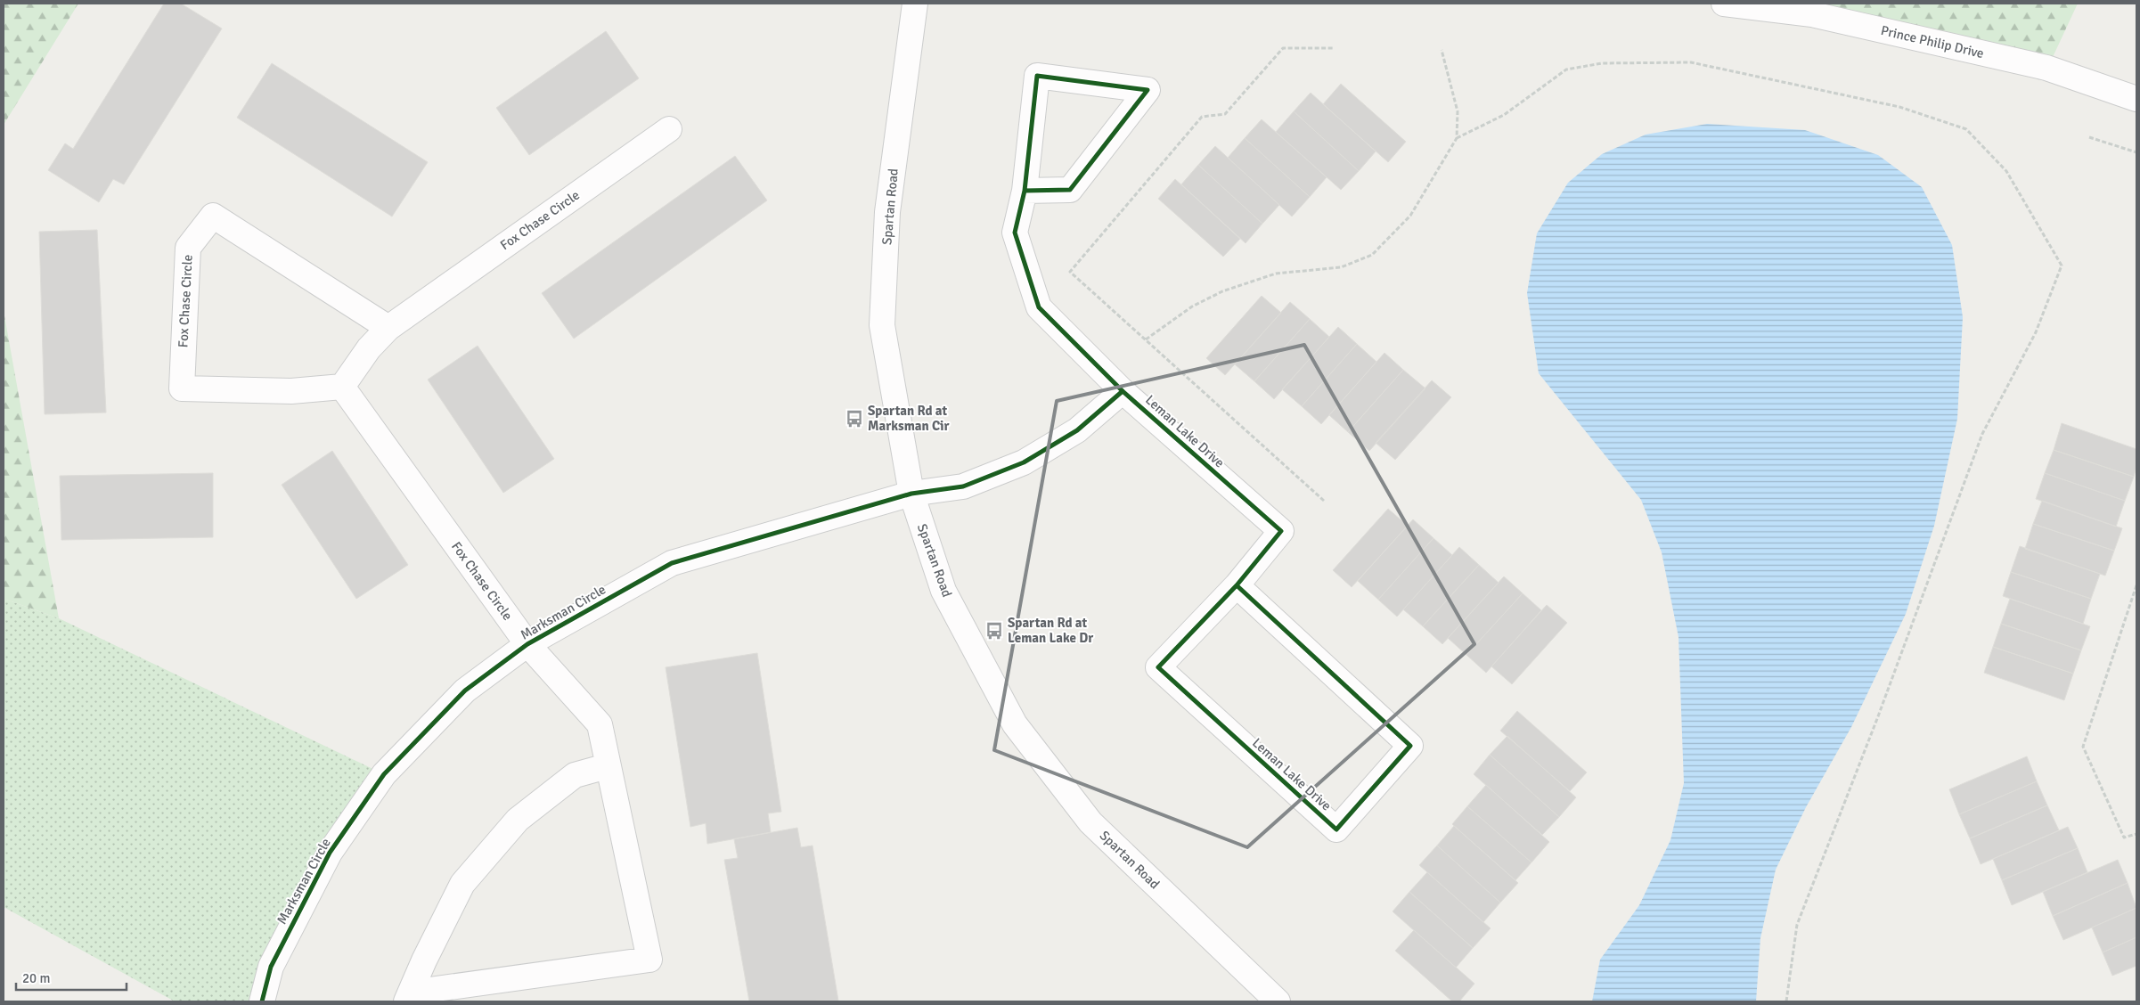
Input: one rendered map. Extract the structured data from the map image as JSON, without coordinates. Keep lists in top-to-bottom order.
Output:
{
  "streets": {
    "street": [
      "Prince Philip Drive",
      "Spartan Road",
      "Fox Chase Circle",
      "Leman Lake Drive",
      "Marksman Circle"
    ]
  },
  "crossings": [
    ["Spartan Road", "Marksman Circle"],
    ["Fox Chase Circle", "Marksman Circle"]
  ],
  "places": {
    "bus stop": ["Spartan Rd at Marksman Cir", "Spartan Rd at Leman Lake Dr"]
  },
  "scale_bar": "20 m"
}
